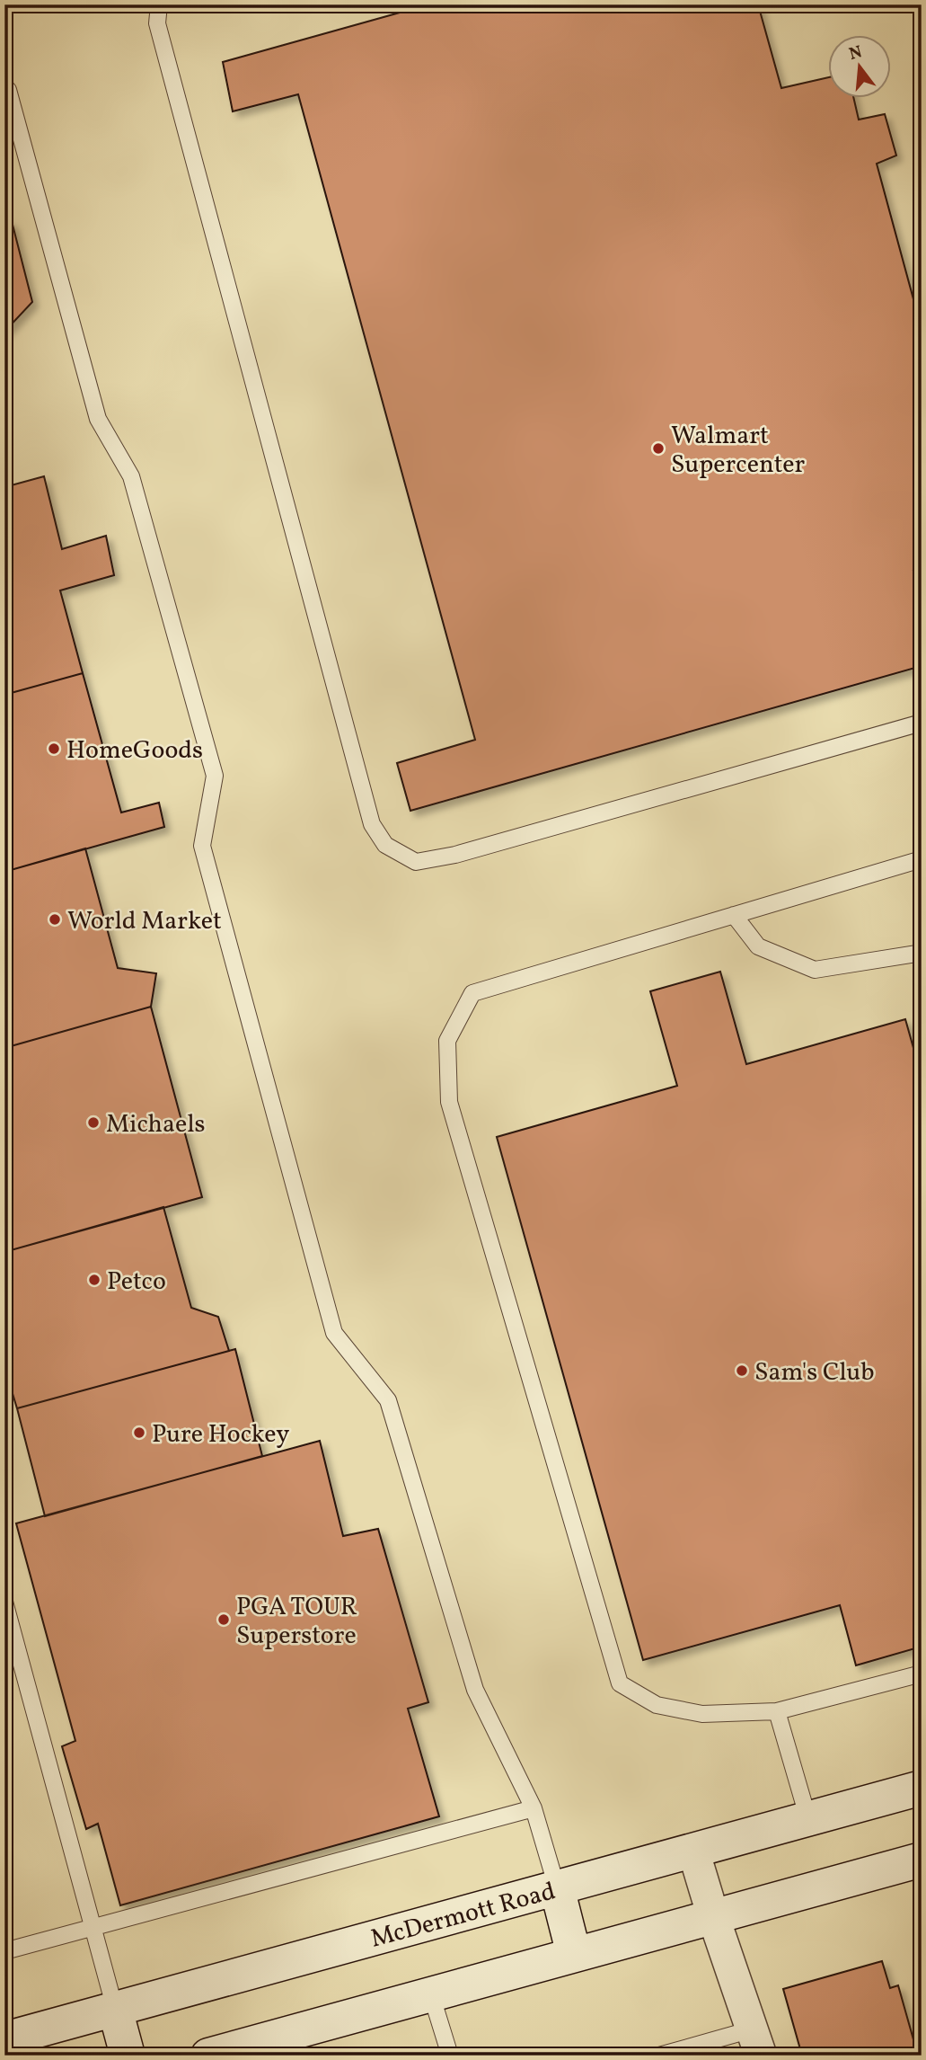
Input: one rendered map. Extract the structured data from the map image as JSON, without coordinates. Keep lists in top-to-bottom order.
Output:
{
  "streets": {
    "main road": ["McDermott Road"]
  },
  "places": [
    "Walmart Supercenter",
    "HomeGoods",
    "World Market",
    "Michaels",
    "Petco",
    "Sam's Club",
    "Pure Hockey",
    "PGA TOUR Superstore"
  ],
  "north": "top"
}
